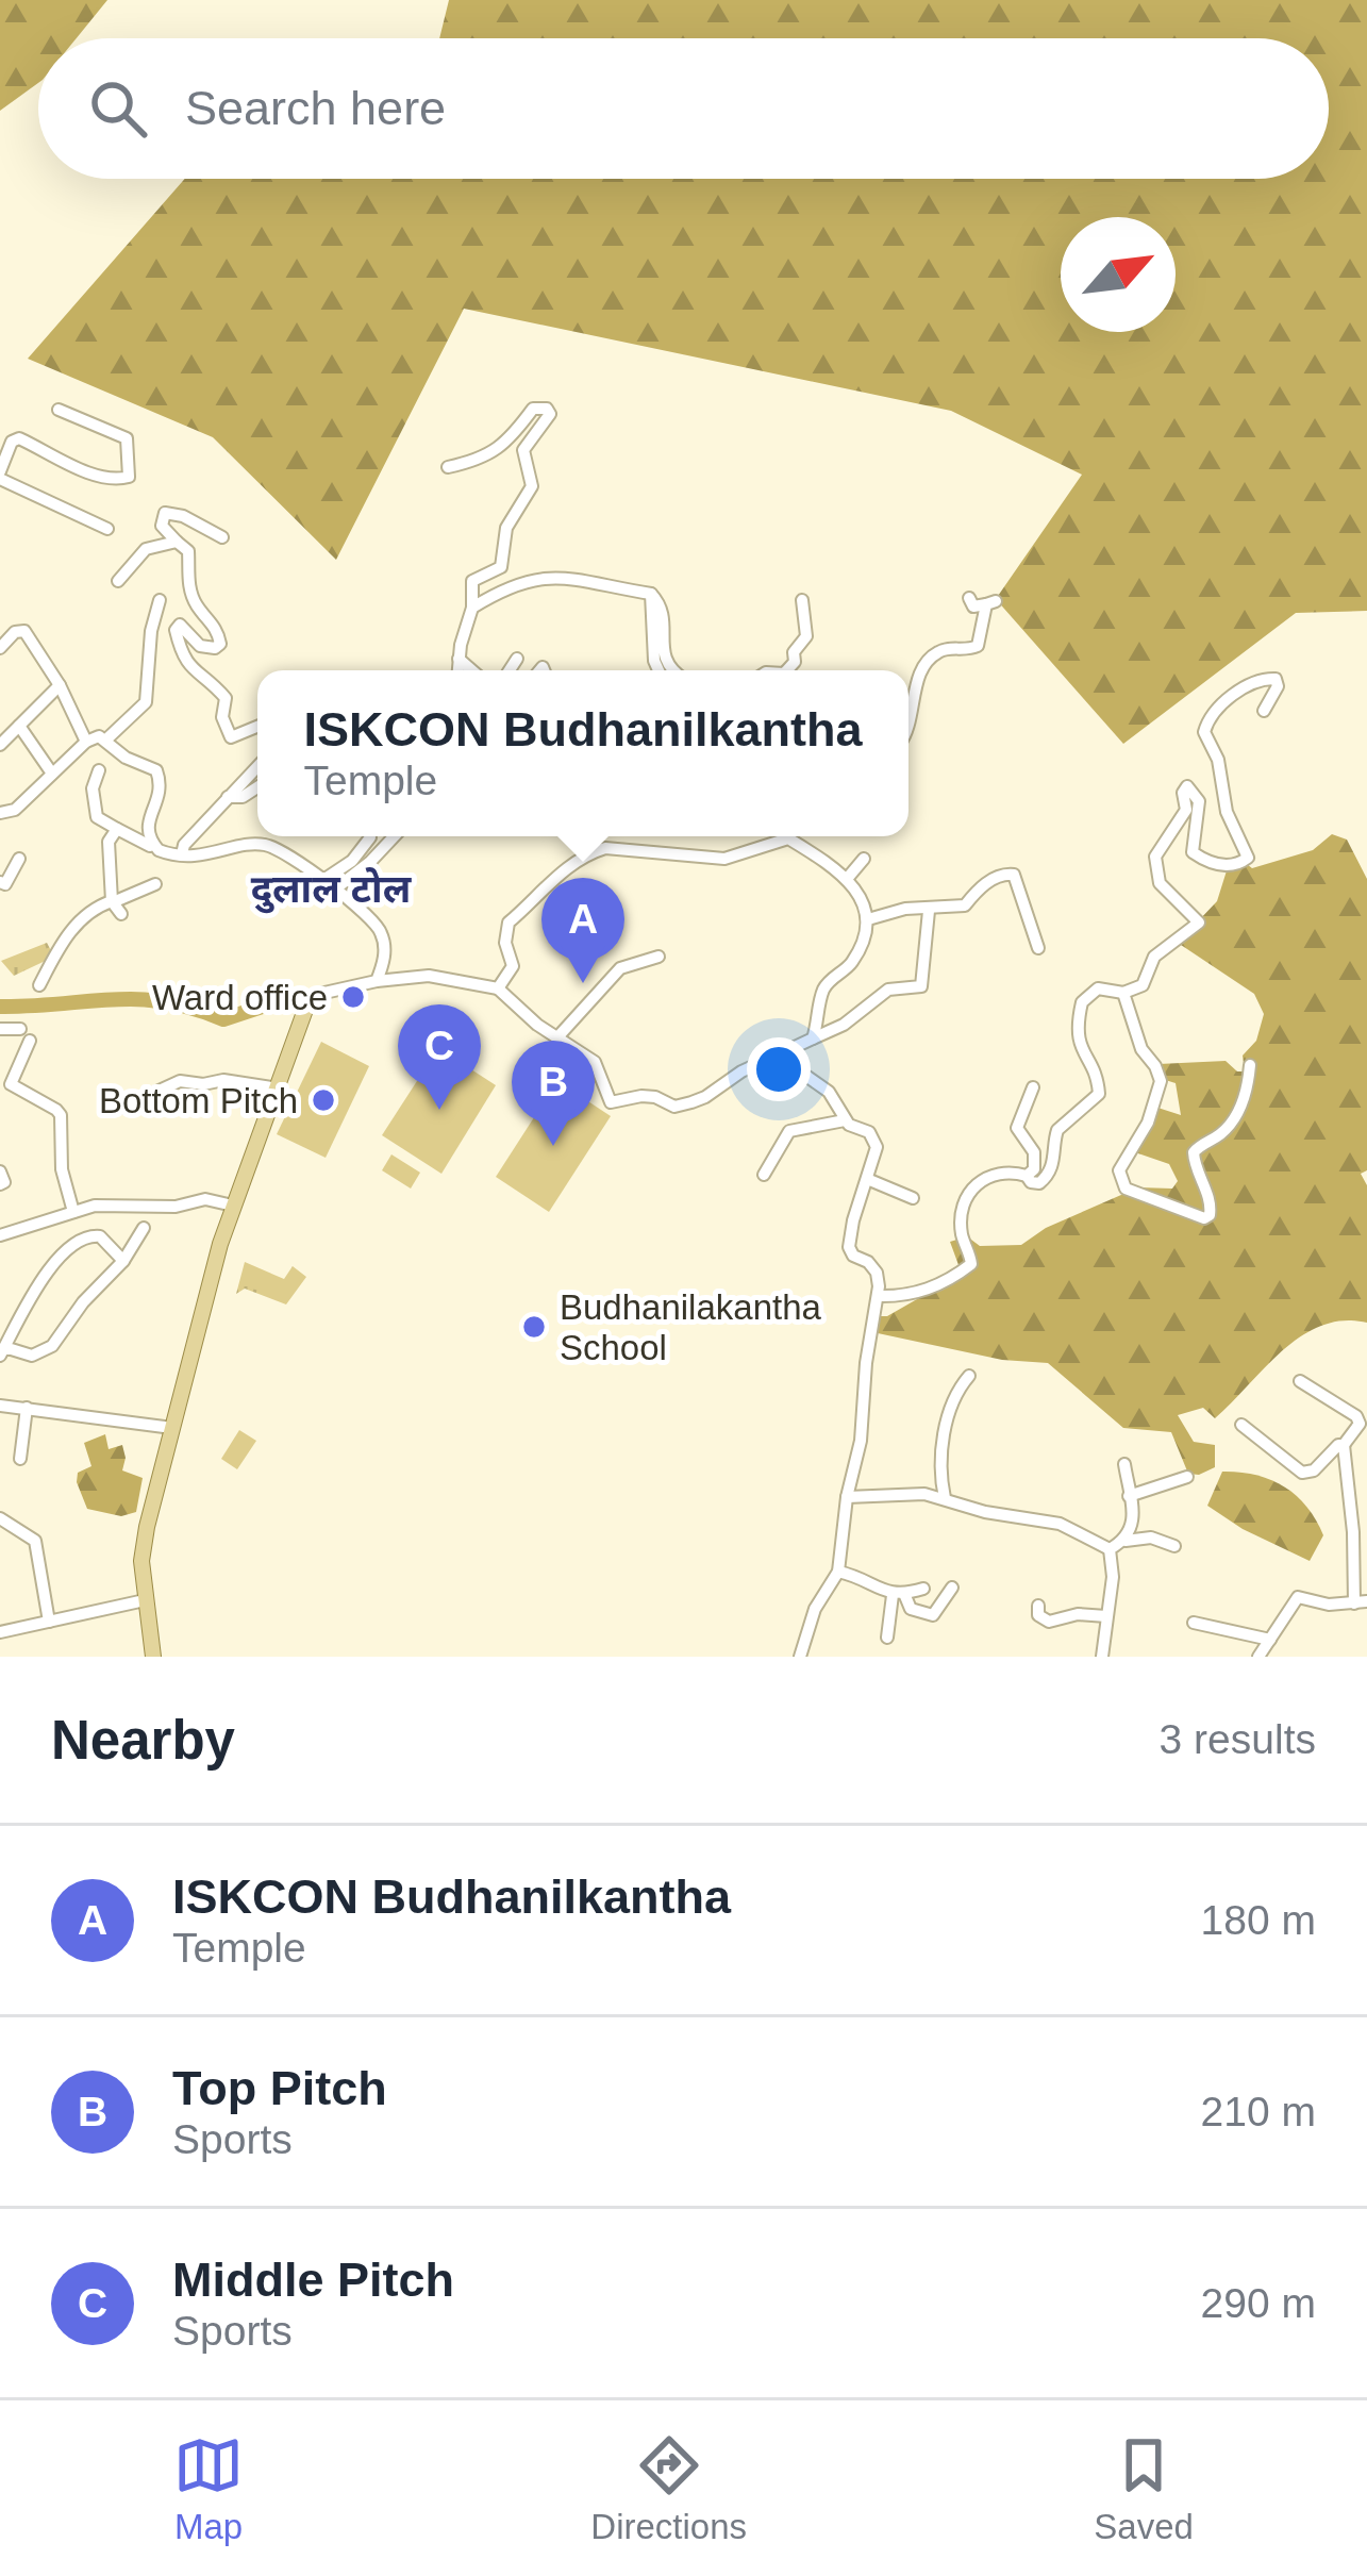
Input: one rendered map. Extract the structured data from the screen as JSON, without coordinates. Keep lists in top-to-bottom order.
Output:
{
  "districts": ["दुलाल टोल"],
  "places": ["Ward office", "Bottom Pitch", "Budhanilakantha School"],
  "north": "top right",
  "page": {
    "search": "Search here",
    "popup": ["ISKCON Budhanilkantha", "Temple"],
    "pins": ["A", "C", "B"],
    "heading": ["Nearby", "3 results"],
    "list": [
      {
        "mark": "A",
        "name": "ISKCON Budhanilkantha",
        "note": "Temple",
        "value": "180 m"
      },
      {
        "mark": "B",
        "name": "Top Pitch",
        "note": "Sports",
        "value": "210 m"
      },
      {
        "mark": "C",
        "name": "Middle Pitch",
        "note": "Sports",
        "value": "290 m"
      }
    ],
    "nav": ["Map", "Directions", "Saved"]
  }
}
